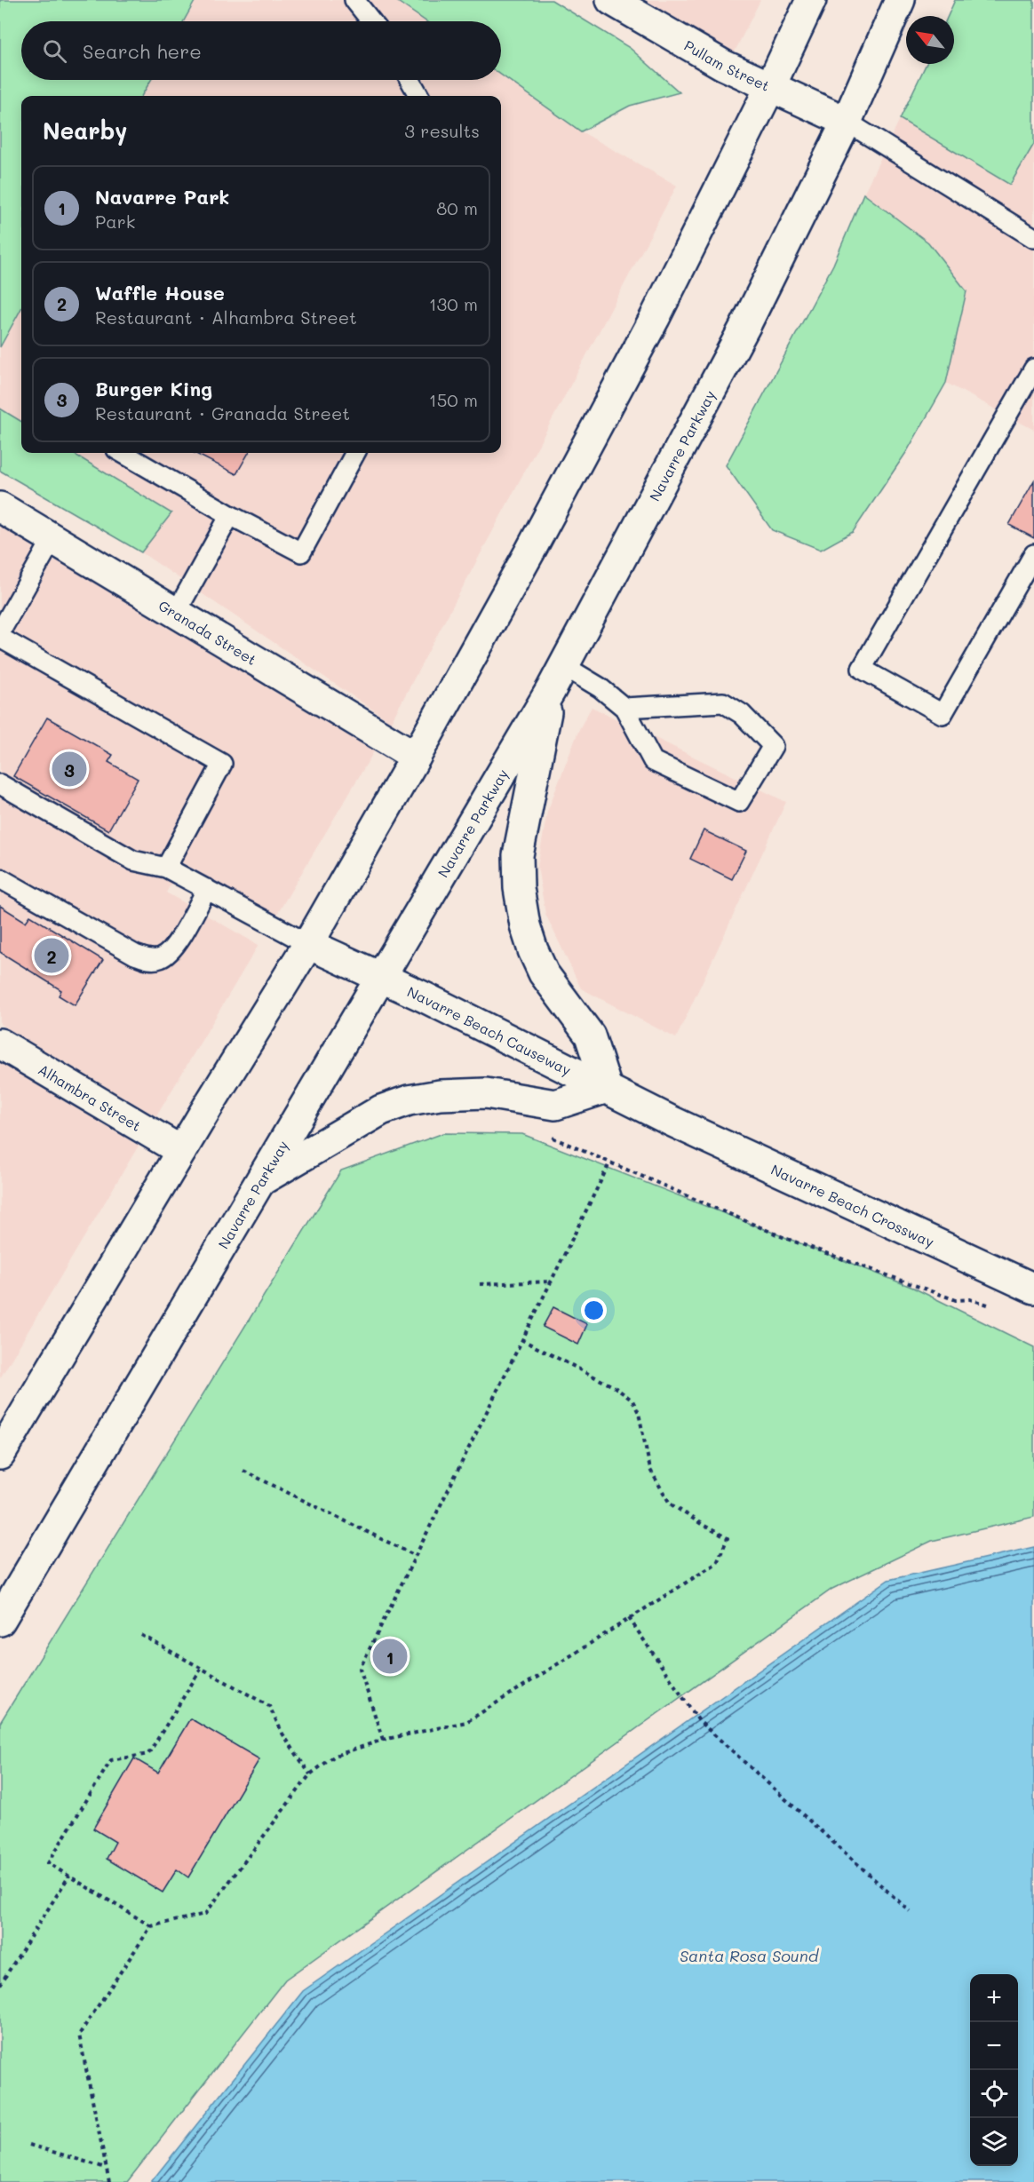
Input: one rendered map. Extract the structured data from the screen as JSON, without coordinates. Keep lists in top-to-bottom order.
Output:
{
  "streets": {
    "main road": [
      "Pullam Street",
      "Navarre Parkway",
      "Granada Street",
      "Navarre Beach Causeway",
      "Alhambra Street",
      "Navarre Beach Crossway"
    ]
  },
  "crossings": [
    ["Pullam Street", "Navarre Parkway"],
    ["Navarre Parkway", "Navarre Beach Causeway"],
    ["Navarre Beach Causeway", "Navarre Beach Crossway"]
  ],
  "water": ["Santa Rosa Sound"],
  "north": "top left",
  "page": {
    "search": "Search here",
    "heading": ["Nearby", "3 results"],
    "list": [
      {
        "mark": "1",
        "name": "Navarre Park",
        "note": "Park",
        "value": "80 m"
      },
      {
        "mark": "2",
        "name": "Waffle House",
        "note": "Restaurant · Alhambra Street",
        "value": "130 m"
      },
      {
        "mark": "3",
        "name": "Burger King",
        "note": "Restaurant · Granada Street",
        "value": "150 m"
      }
    ],
    "pins": ["3", "2", "1"],
    "map_buttons": ["+", "−"]
  }
}
